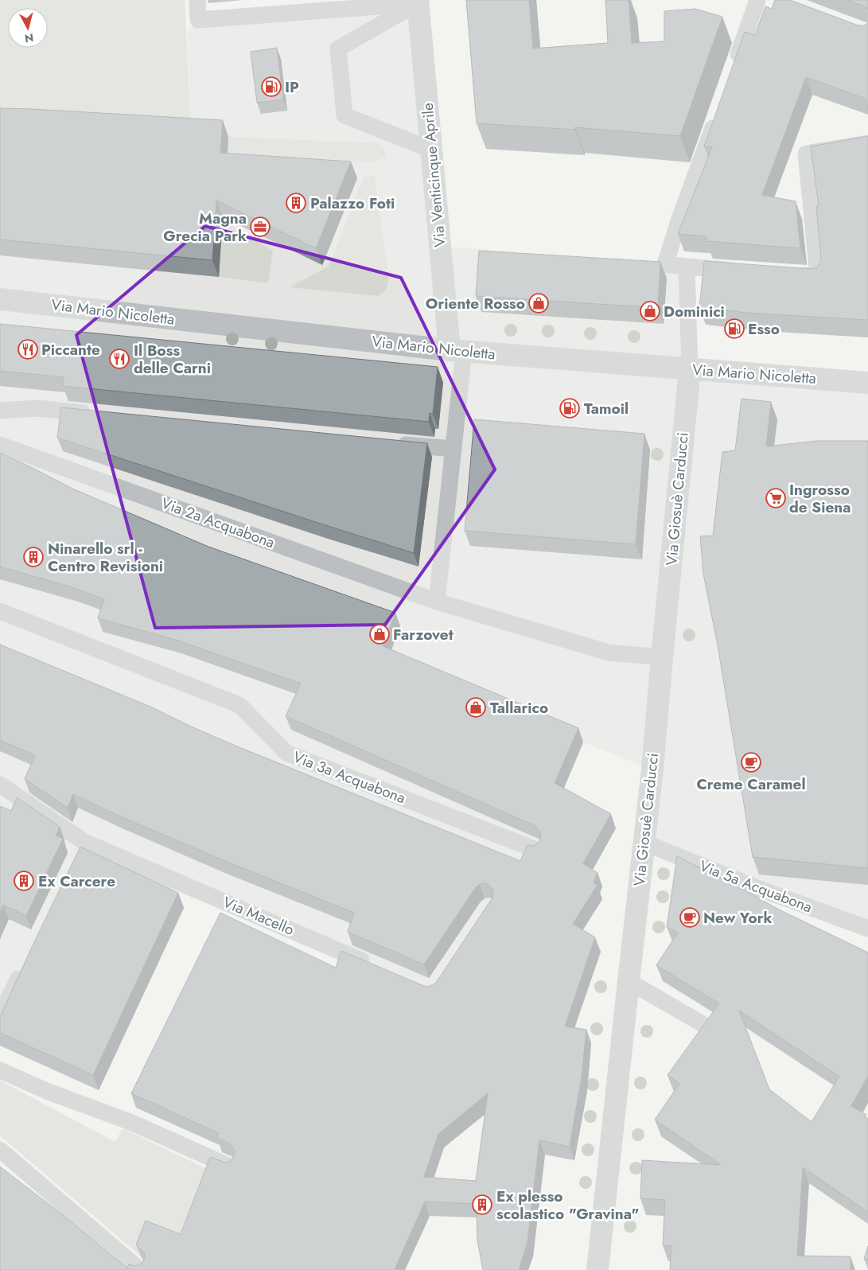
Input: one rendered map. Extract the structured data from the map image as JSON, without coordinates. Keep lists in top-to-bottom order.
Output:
{
  "streets": {
    "street": ["Via Venticinque Aprile", "Via Mario Nicoletta", "Via Giosuè Carducci"],
    "lane": [
      "Via 2a Acquabona",
      "Via 3a Acquabona",
      "Via 5a Acquabona",
      "Via Macello"
    ]
  },
  "crossings": [
    ["Via Venticinque Aprile", "Via Mario Nicoletta"],
    ["Via Mario Nicoletta", "Via Giosuè Carducci"],
    ["Via Giosuè Carducci", "Via 2a Acquabona"],
    ["Via Giosuè Carducci", "Via 5a Acquabona"]
  ],
  "places": {
    "fuel station": ["IP", "Esso", "Tamoil"],
    "building": [
      "Palazzo Foti",
      "Ninarello srl - Centro Revisioni",
      "Ex Carcere",
      "Ex plesso scolastico \"Gravina\""
    ],
    "office": ["Magna Grecia Park"],
    "shop": [
      "Oriente Rosso",
      "Dominici",
      "Farzovet",
      "Tallarico"
    ],
    "restaurant": ["Piccante", "Il Boss delle Carni"],
    "supermarket": ["Ingrosso de Siena"],
    "cafe": ["Creme Caramel", "New York"]
  },
  "north": "bottom"
}
